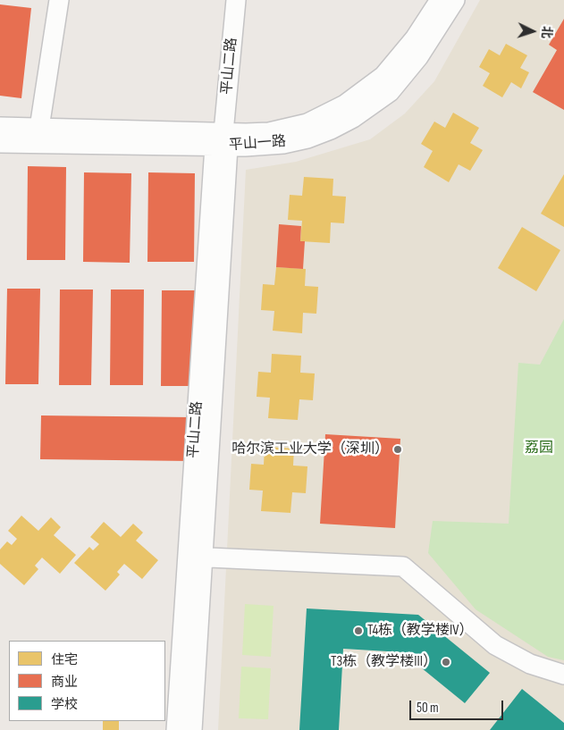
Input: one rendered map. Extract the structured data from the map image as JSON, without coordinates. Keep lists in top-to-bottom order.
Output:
{
  "streets": {
    "street": ["平山二路", "平山一路"]
  },
  "crossings": [
    ["平山二路", "平山一路"]
  ],
  "parks": ["荔园"],
  "places": ["哈尔滨工业大学（深圳）", "T4栋（教学楼IV）", "T3栋（教学楼III）"],
  "legend": ["住宅", "商业", "学校"],
  "scale_bar": "50 m",
  "north": "right"
}
